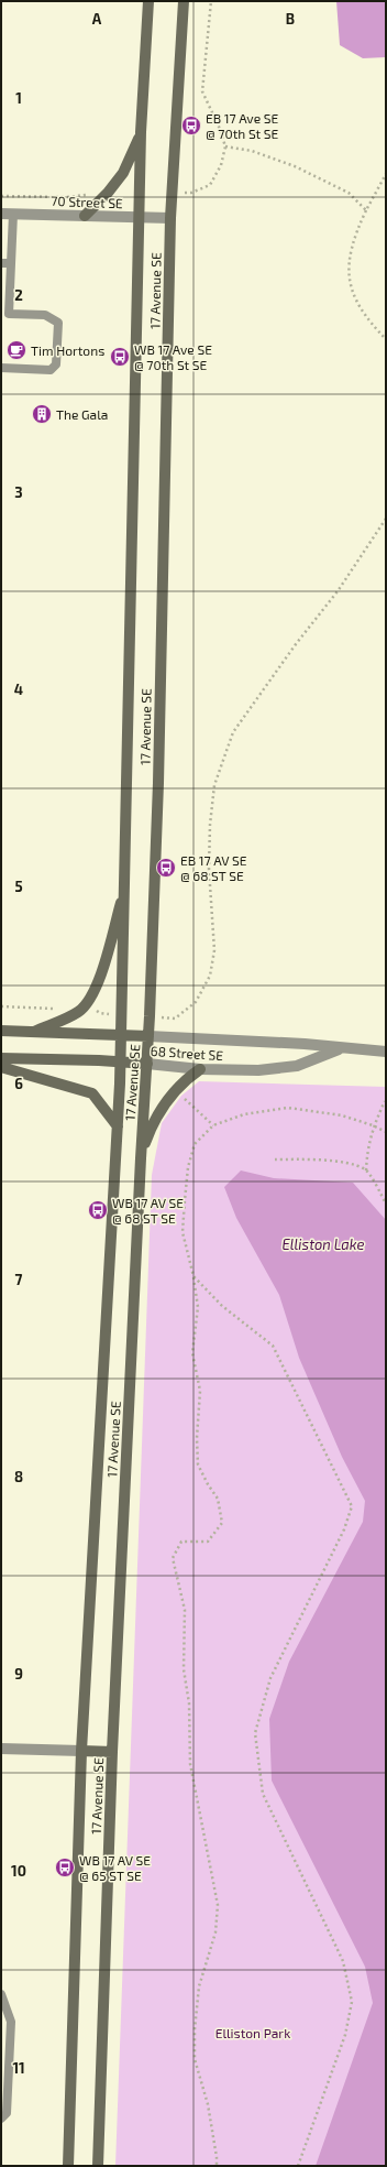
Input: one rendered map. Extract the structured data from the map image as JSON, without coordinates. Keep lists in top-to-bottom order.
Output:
{
  "streets": {
    "main road": ["17 Avenue SE", "68 Street SE"],
    "street": ["70 Street SE"]
  },
  "crossings": [
    ["70 Street SE", "17 Avenue SE"],
    ["17 Avenue SE", "68 Street SE"]
  ],
  "water": ["Elliston Lake"],
  "parks": ["Elliston Park"],
  "places": {
    "bus stop": [
      "EB 17 Ave SE @ 70th St SE",
      "WB 17 Ave SE @ 70th St SE",
      "EB 17 AV SE @ 68 ST SE",
      "WB 17 AV SE @ 68 ST SE",
      "WB 17 AV SE @ 65 ST SE"
    ],
    "cafe": ["Tim Hortons"],
    "building": ["The Gala"]
  },
  "grid": {
    "columns": ["A", "B"],
    "rows": [
      "1",
      "2",
      "3",
      "4",
      "5",
      "6",
      "7",
      "8",
      "9",
      "10",
      "11"
    ]
  }
}
